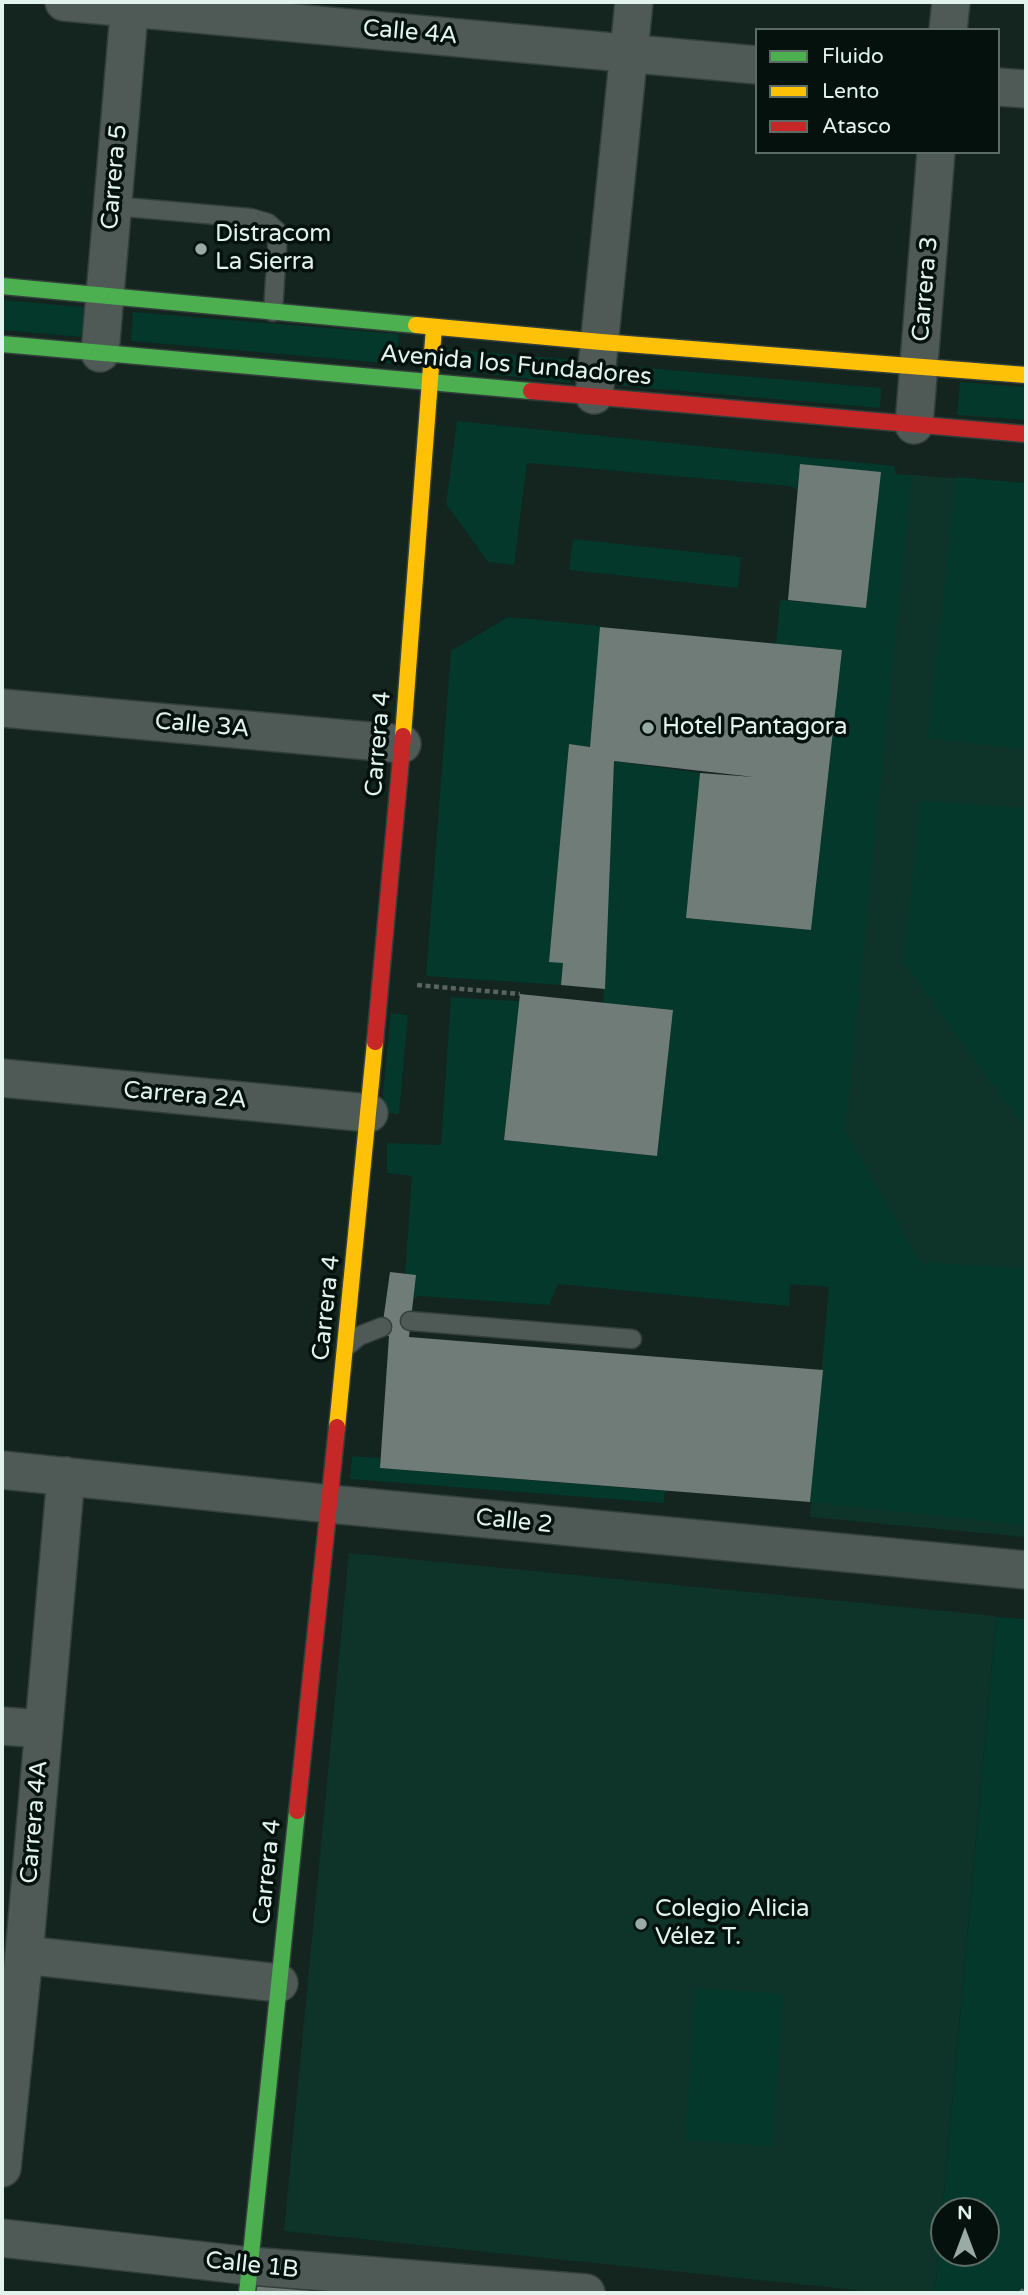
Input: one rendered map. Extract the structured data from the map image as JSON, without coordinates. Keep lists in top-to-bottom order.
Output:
{
  "streets": {
    "main road": ["Avenida los Fundadores", "Carrera 4"],
    "street": [
      "Calle 4A",
      "Carrera 5",
      "Carrera 3",
      "Calle 3A",
      "Carrera 2A",
      "Calle 2",
      "Carrera 4A",
      "Calle 1B"
    ]
  },
  "crossings": [
    ["Calle 4A", "Carrera 5"],
    ["Carrera 5", "Avenida los Fundadores"],
    ["Carrera 3", "Avenida los Fundadores"],
    ["Avenida los Fundadores", "Carrera 4"],
    ["Calle 3A", "Carrera 4"],
    ["Carrera 4", "Carrera 2A"],
    ["Carrera 4", "Calle 2"],
    ["Carrera 4", "Calle 1B"],
    ["Calle 2", "Carrera 4A"]
  ],
  "places": ["Distracom La Sierra", "Hotel Pantagora", "Colegio Alicia Vélez T."],
  "legend": ["Fluido", "Lento", "Atasco"],
  "north": "top"
}
